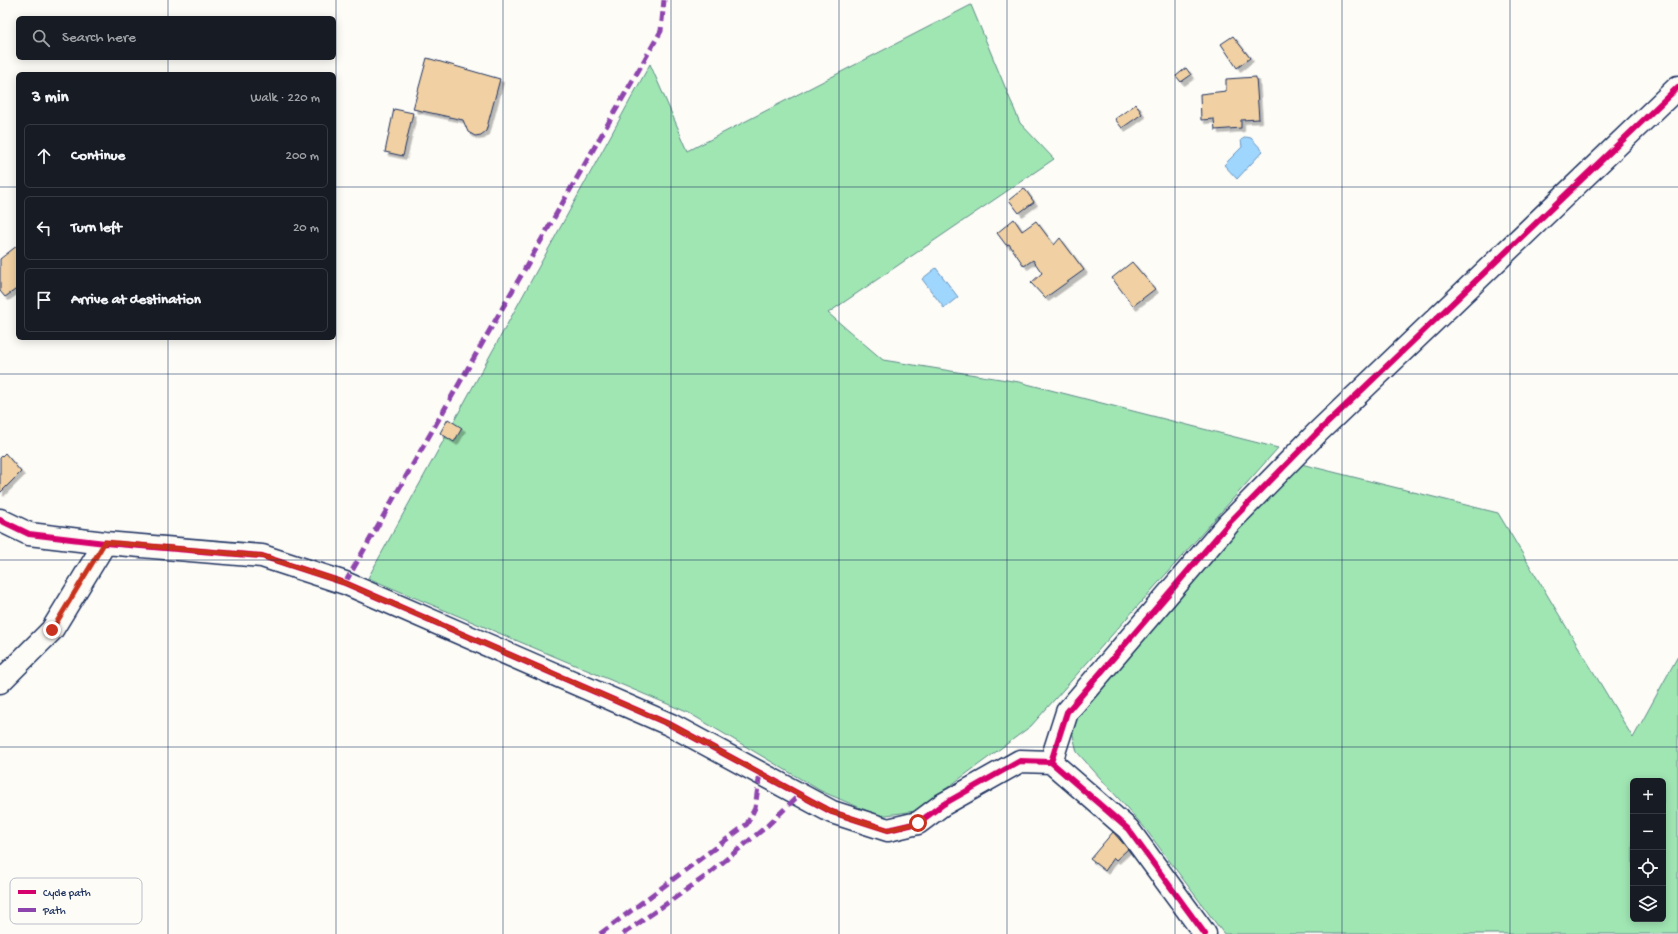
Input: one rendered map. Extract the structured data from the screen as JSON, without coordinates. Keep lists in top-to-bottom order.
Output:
{
  "legend": ["Cycle path", "Path"],
  "page": {
    "search": "Search here",
    "heading": ["3 min", "Walk · 220 m"],
    "list": [
      ["Continue", "200 m"],
      ["Turn left", "20 m"],
      "Arrive at destination"
    ],
    "map_buttons": ["+", "−"]
  }
}
